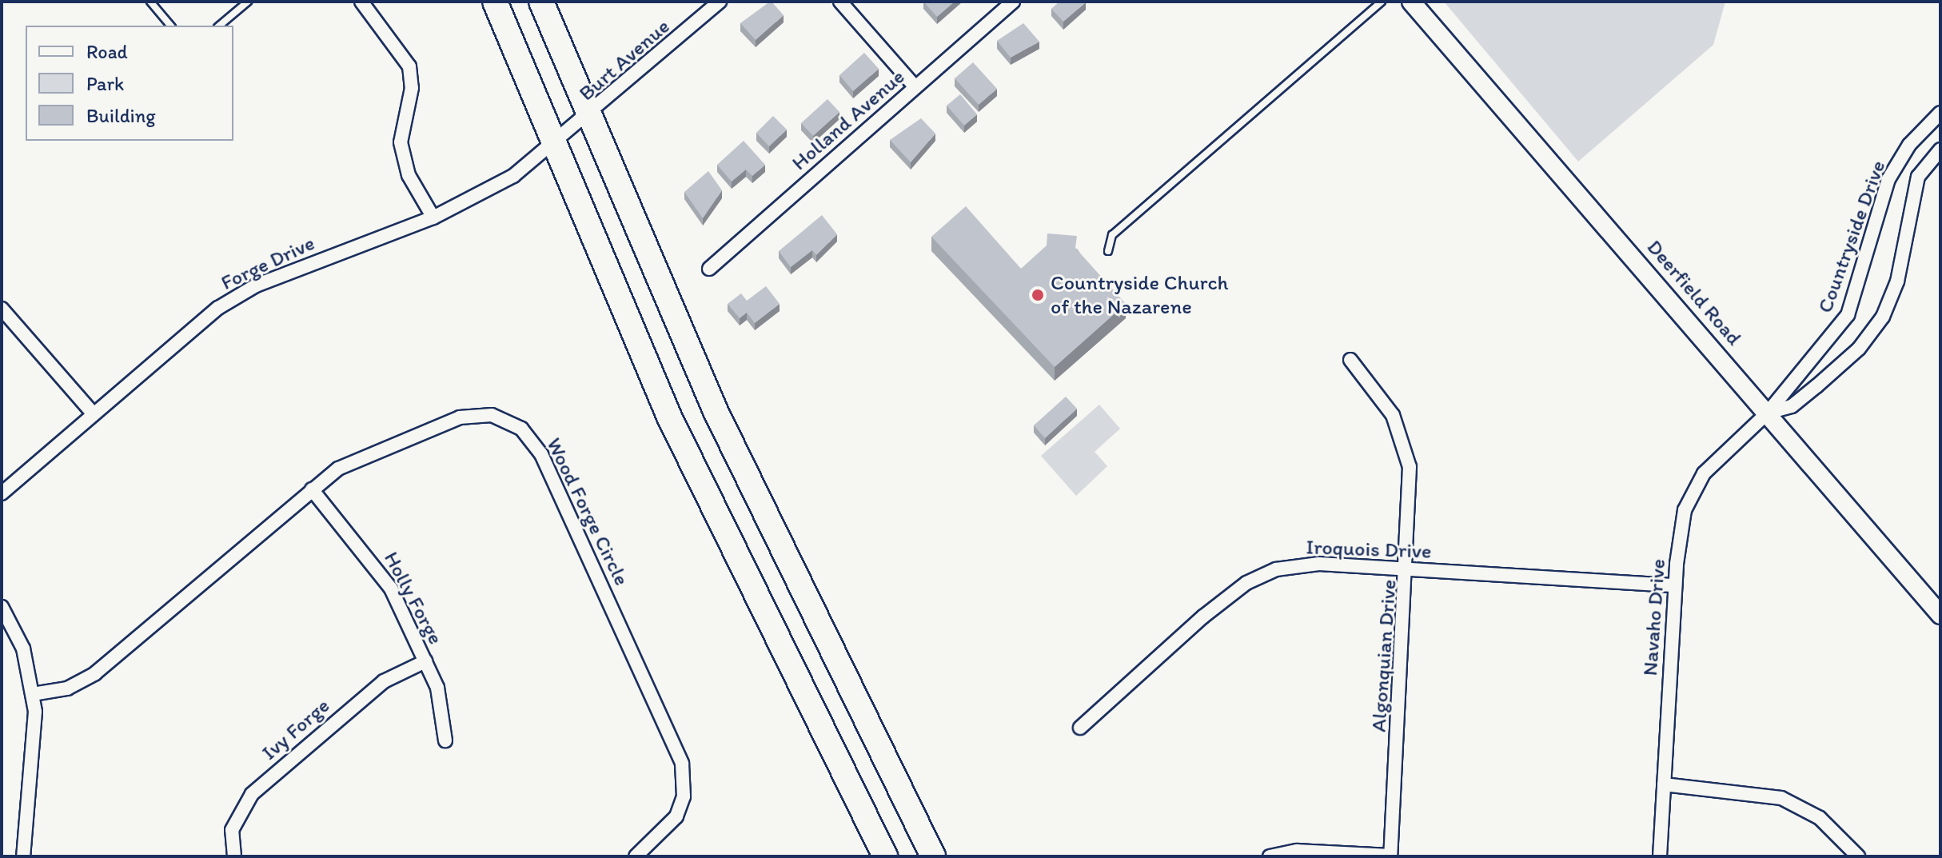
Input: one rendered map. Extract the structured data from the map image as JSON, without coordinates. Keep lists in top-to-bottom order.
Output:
{
  "streets": {
    "street": [
      "Burt Avenue",
      "Holland Avenue",
      "Countryside Drive",
      "Forge Drive",
      "Deerfield Road",
      "Wood Forge Circle",
      "Iroquois Drive",
      "Holly Forge",
      "Navaho Drive",
      "Algonquian Drive",
      "Ivy Forge"
    ]
  },
  "crossings": [
    ["Burt Avenue", "Forge Drive"],
    ["Countryside Drive", "Deerfield Road"],
    ["Countryside Drive", "Navaho Drive"],
    ["Deerfield Road", "Navaho Drive"],
    ["Wood Forge Circle", "Holly Forge"],
    ["Iroquois Drive", "Navaho Drive"],
    ["Iroquois Drive", "Algonquian Drive"],
    ["Holly Forge", "Ivy Forge"]
  ],
  "places": ["Countryside Church of the Nazarene"],
  "legend": ["Road", "Park", "Building"]
}
